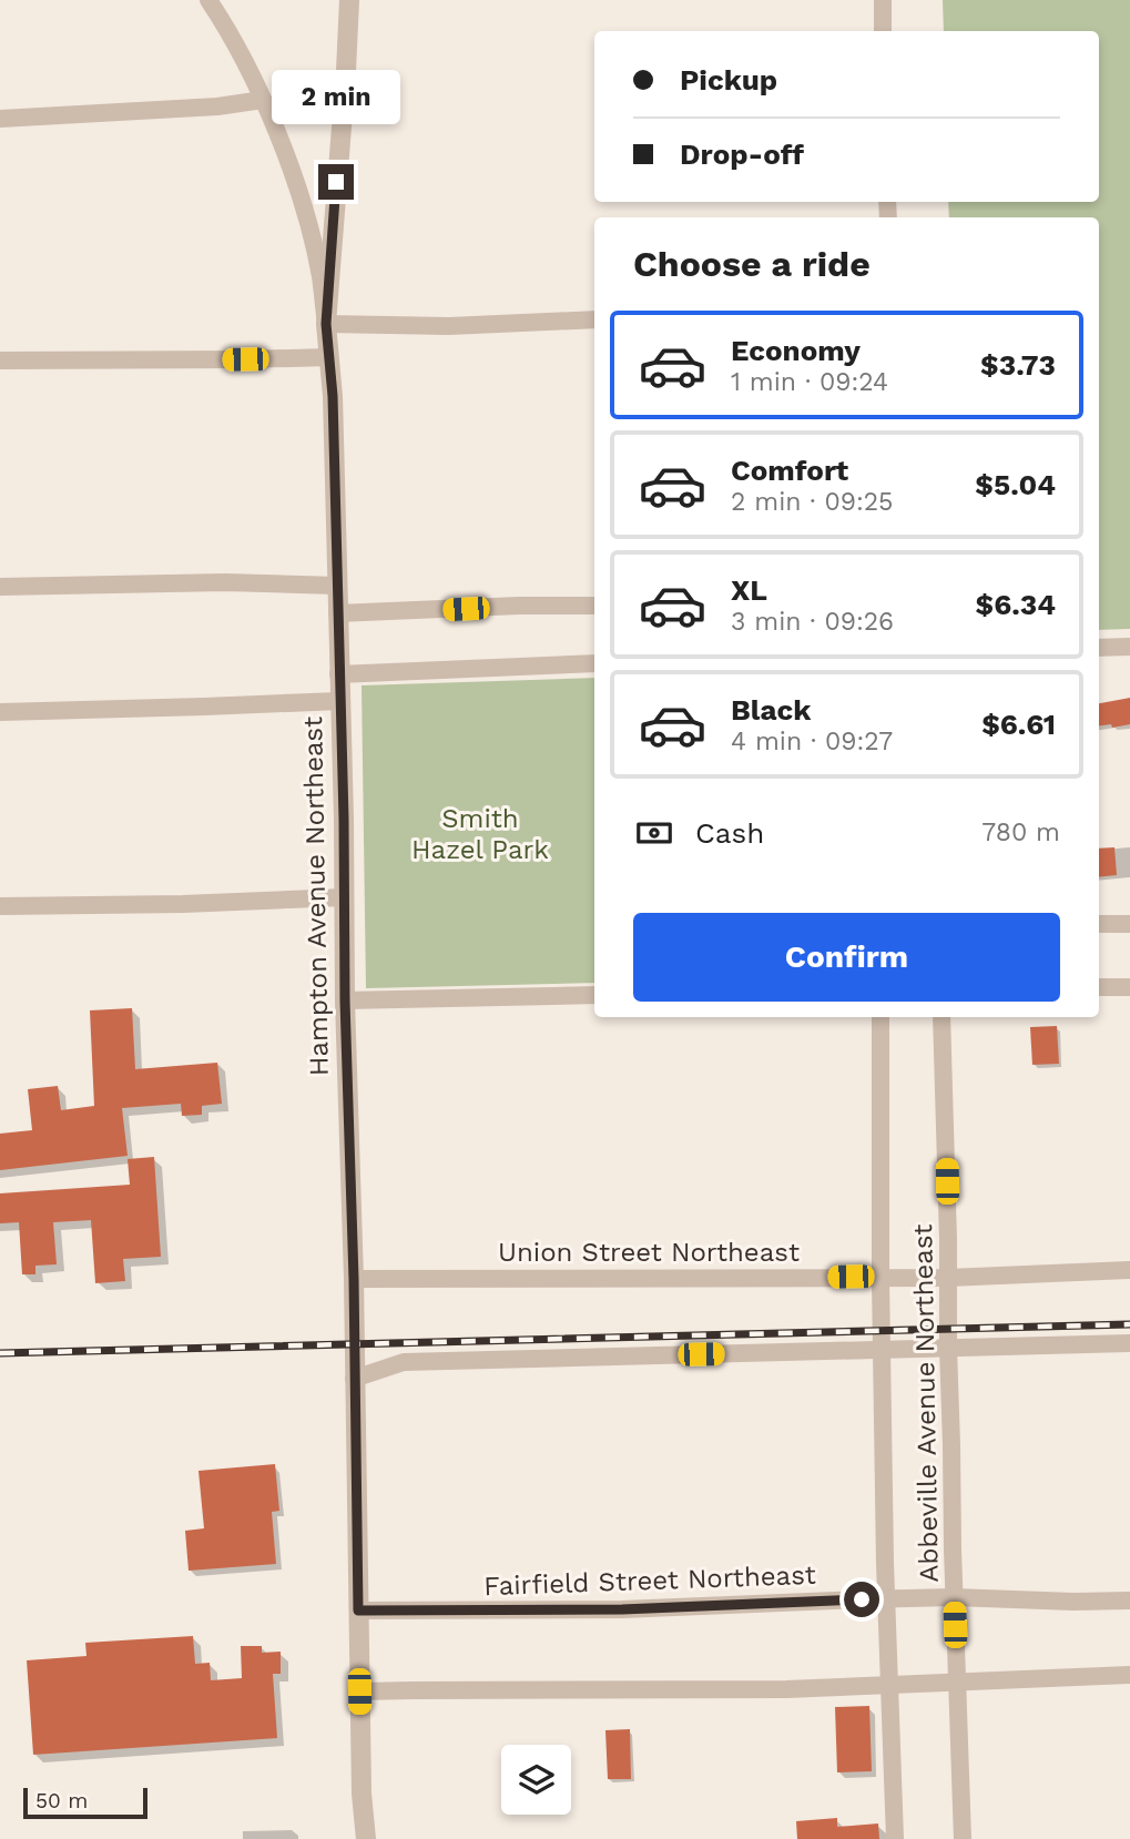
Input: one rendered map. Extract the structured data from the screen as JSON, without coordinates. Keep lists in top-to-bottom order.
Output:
{
  "streets": {
    "street": [
      "Hampton Avenue Northeast",
      "Union Street Northeast",
      "Abbeville Avenue Northeast",
      "Fairfield Street Northeast"
    ]
  },
  "crossings": [
    ["Hampton Avenue Northeast", "Union Street Northeast"],
    ["Hampton Avenue Northeast", "Fairfield Street Northeast"],
    ["Union Street Northeast", "Abbeville Avenue Northeast"],
    ["Abbeville Avenue Northeast", "Fairfield Street Northeast"]
  ],
  "parks": ["Smith Hazel Park"],
  "scale_bar": "50 m",
  "page": {
    "banner": ["Pickup", "Drop-off"],
    "bubble": "2 min",
    "heading": "Choose a ride",
    "list": [
      {
        "name": "Economy",
        "note": "1 min · 09:24",
        "value": "$3.73"
      },
      {
        "name": "Comfort",
        "note": "2 min · 09:25",
        "value": "$5.04"
      },
      {
        "name": "XL",
        "note": "3 min · 09:26",
        "value": "$6.34"
      },
      {
        "name": "Black",
        "note": "4 min · 09:27",
        "value": "$6.61"
      }
    ],
    "pay": ["Cash", "780 m"],
    "buttons": "Confirm",
    "scale": "50 m"
  }
}
